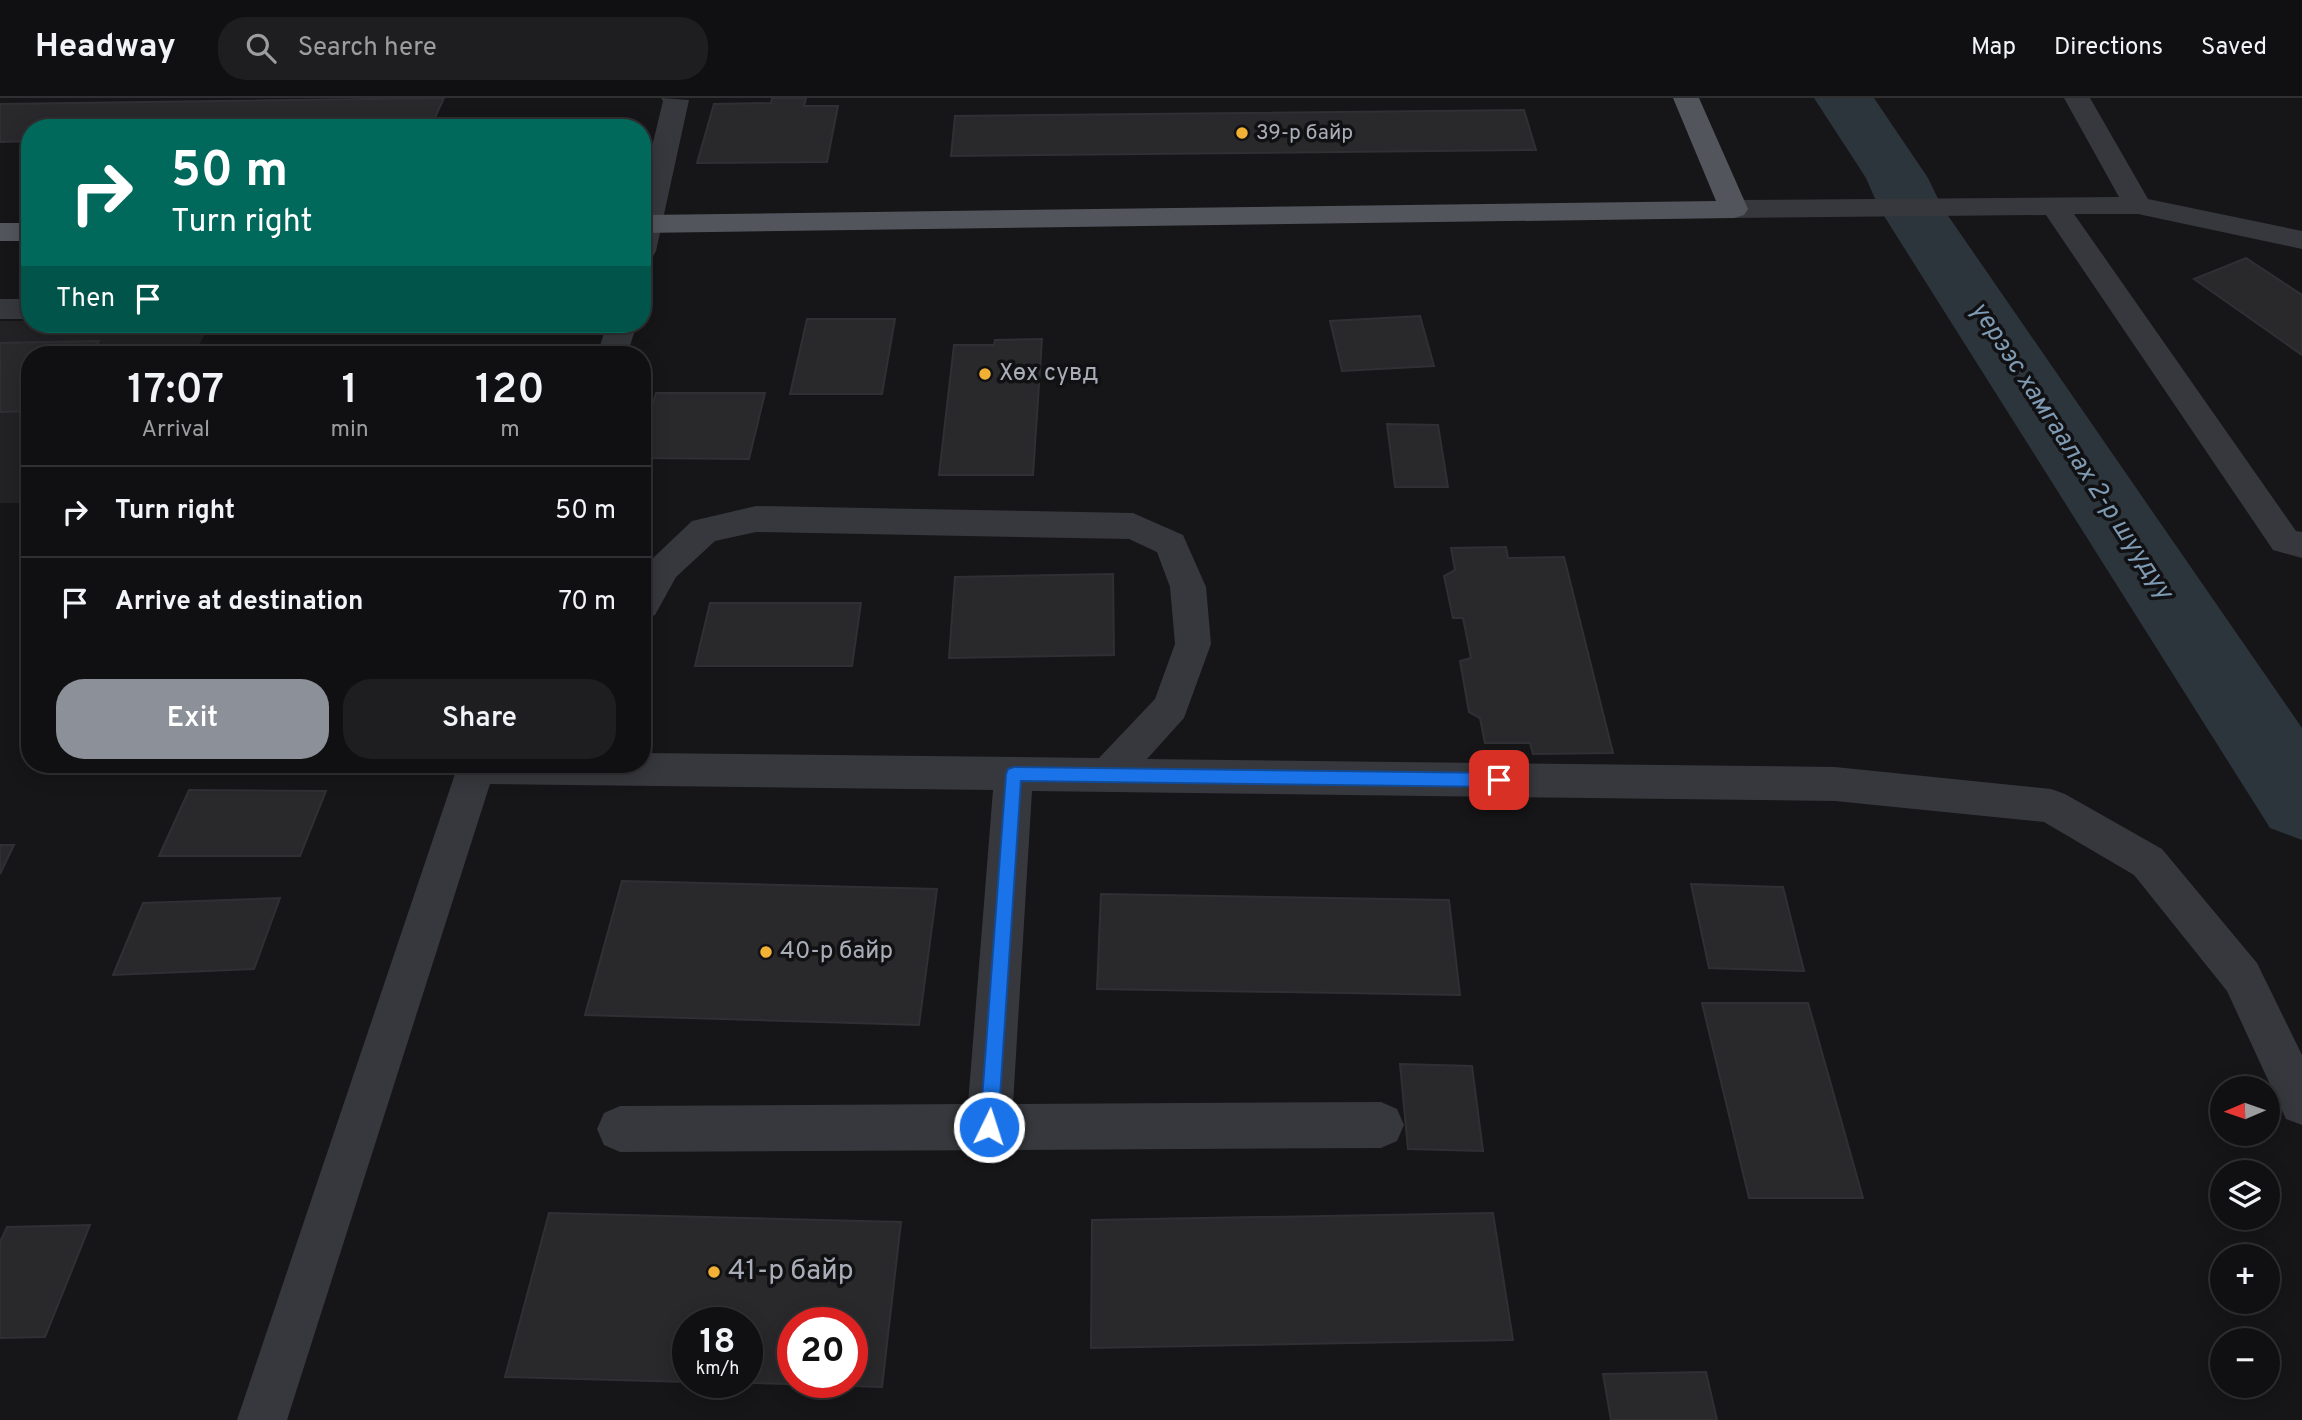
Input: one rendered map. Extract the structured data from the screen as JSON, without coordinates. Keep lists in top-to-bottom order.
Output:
{
  "water": ["үерээс хамгаалах 2-р шуудуу"],
  "places": [
    "39-р байр",
    "Хөх сувд",
    "40-р байр",
    "41-р байр"
  ],
  "north": "left",
  "page": {
    "header": "Headway",
    "search": "Search here",
    "nav": ["Map", "Directions", "Saved"],
    "turn": ["50 m", "Turn right"],
    "then": "Then",
    "eta": [
      "17:07",
      "Arrival",
      "1",
      "min",
      "120",
      "m"
    ],
    "list": [
      {
        "name": "Turn right",
        "value": "50 m"
      },
      {
        "name": "Arrive at destination",
        "value": "70 m"
      }
    ],
    "buttons": ["Exit", "Share"],
    "map_buttons": ["+", "−"],
    "speed": "18 km/h",
    "limit": "20"
  }
}
